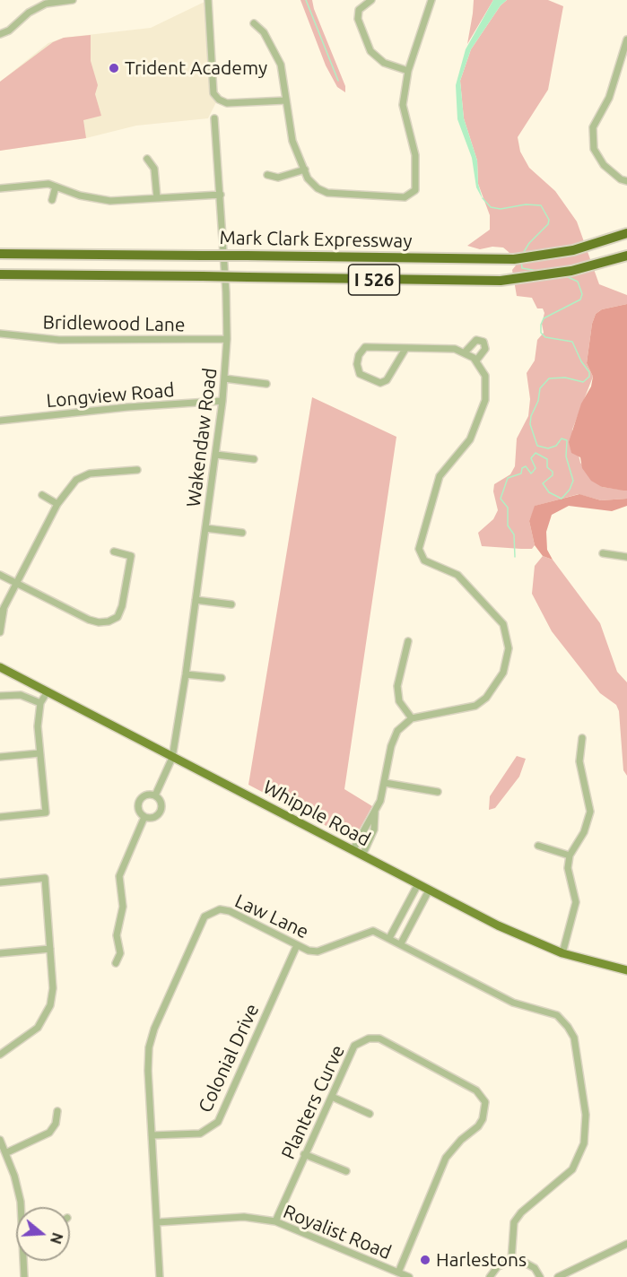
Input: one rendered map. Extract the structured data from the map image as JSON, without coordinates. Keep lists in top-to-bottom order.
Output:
{
  "streets": {
    "highway": ["Mark Clark Expressway", "I 526"],
    "main road": ["Whipple Road"],
    "street": [
      "Bridlewood Lane",
      "Longview Road",
      "Wakendaw Road",
      "Law Lane",
      "Colonial Drive",
      "Planters Curve",
      "Royalist Road"
    ]
  },
  "crossings": [
    ["Bridlewood Lane", "Wakendaw Road"],
    ["Longview Road", "Wakendaw Road"],
    ["Wakendaw Road", "Whipple Road"],
    ["Law Lane", "Colonial Drive"],
    ["Law Lane", "Royalist Road"],
    ["Planters Curve", "Royalist Road"]
  ],
  "places": ["Trident Academy", "Harlestons"],
  "north": "right"
}
